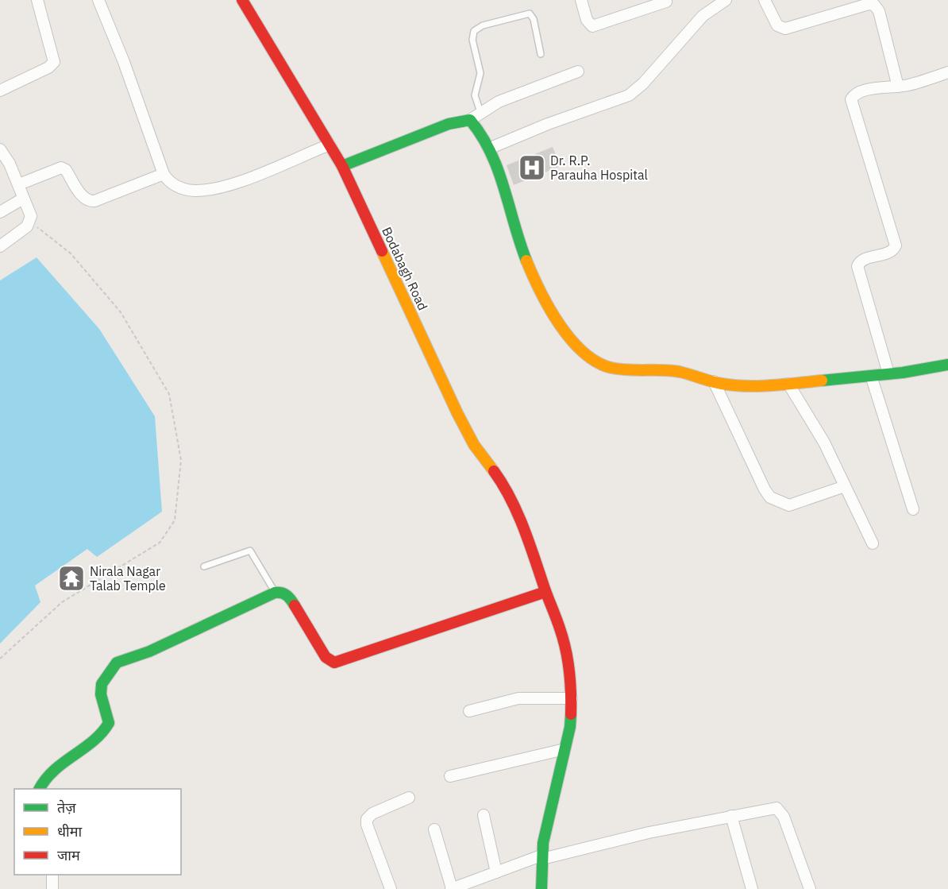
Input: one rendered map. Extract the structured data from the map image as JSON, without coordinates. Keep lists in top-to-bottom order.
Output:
{
  "streets": {
    "street": ["Bodabagh Road"]
  },
  "places": {
    "hospital": ["Dr. R.P. Parauha Hospital"],
    "temple": ["Nirala Nagar Talab Temple"]
  },
  "legend": ["तेज़", "धीमा", "जाम"]
}
